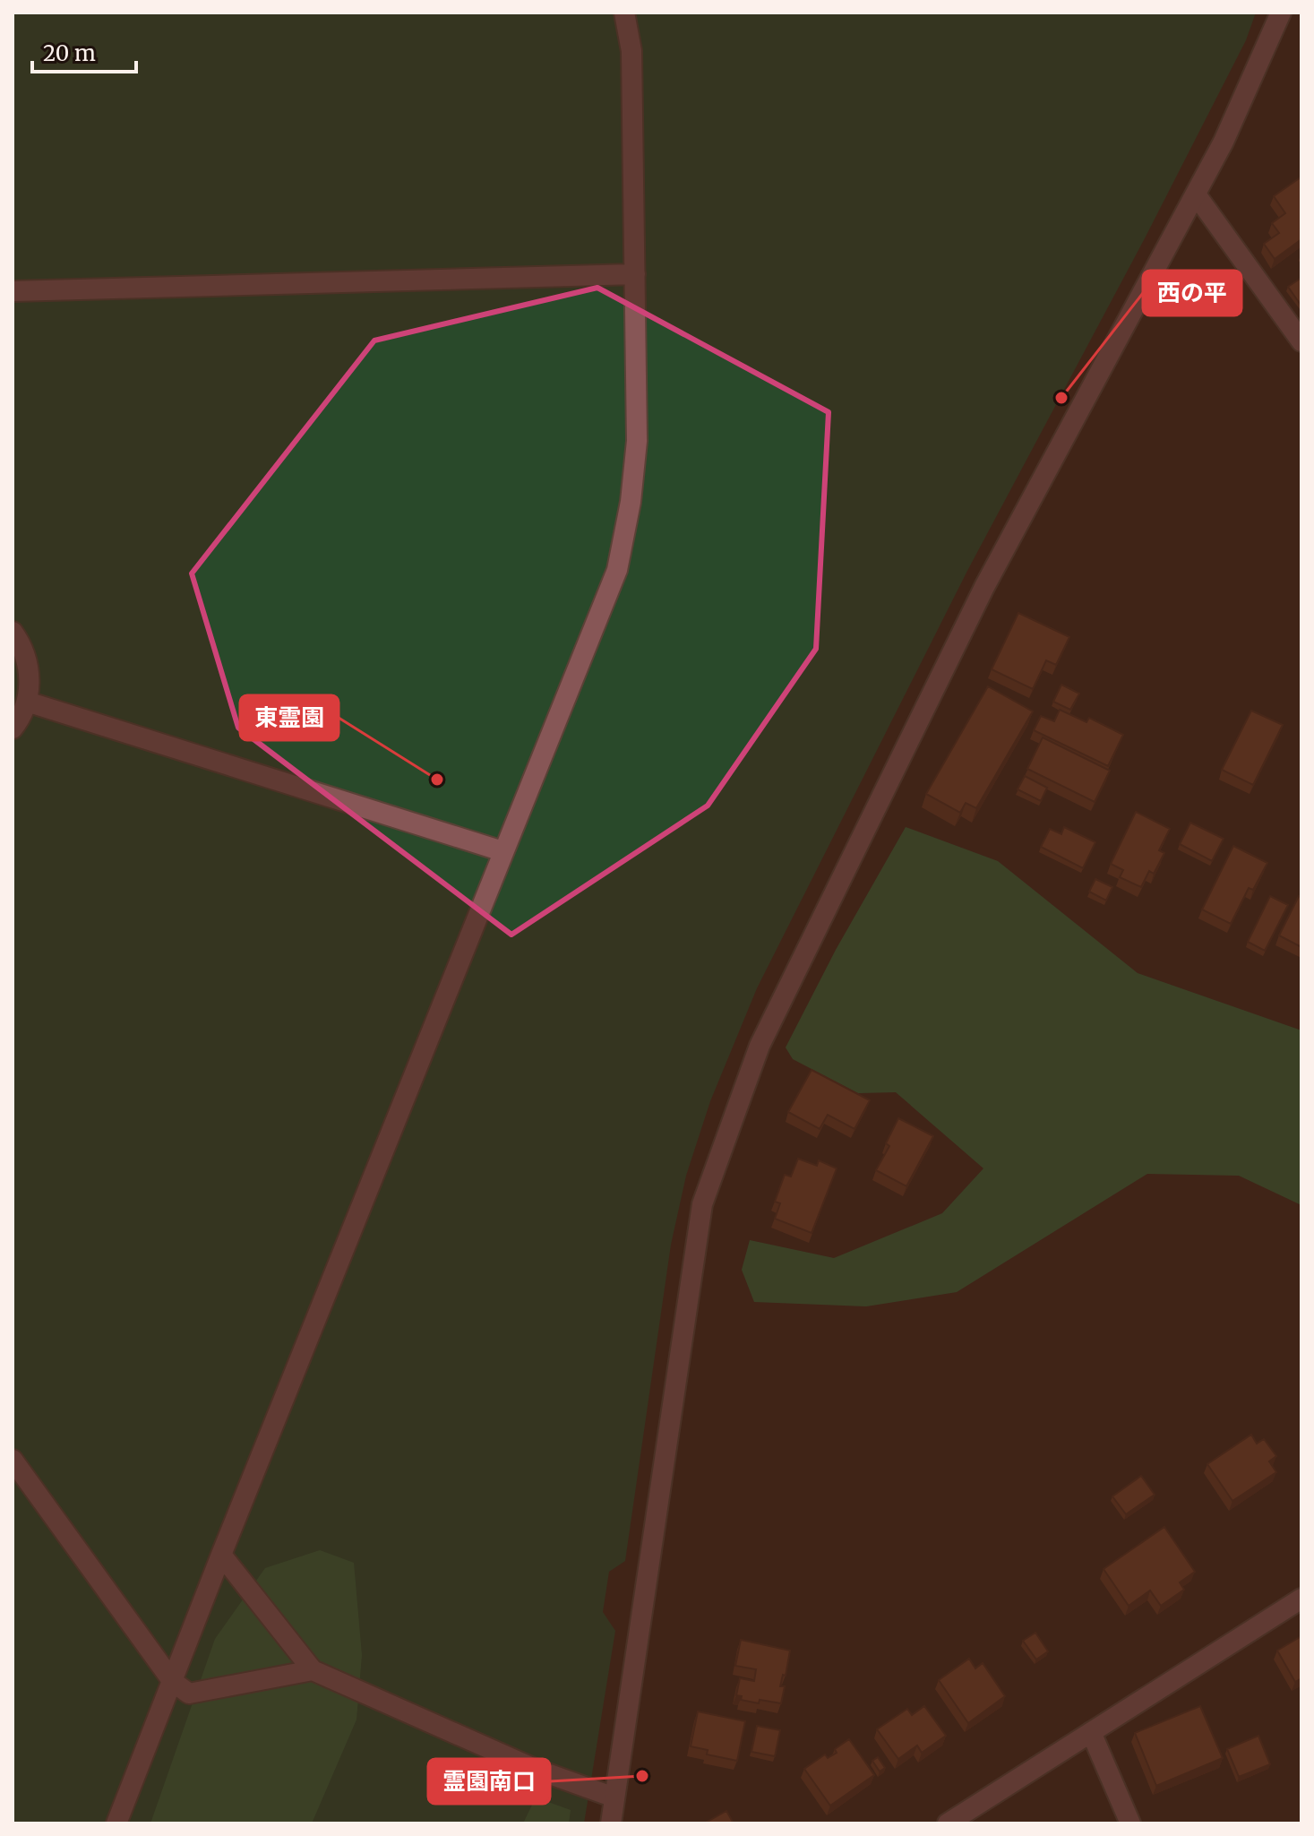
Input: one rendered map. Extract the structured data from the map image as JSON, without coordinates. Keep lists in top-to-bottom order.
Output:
{
  "places": ["西の平", "東霊園", "霊園南口"],
  "scale_bar": "20 m"
}
